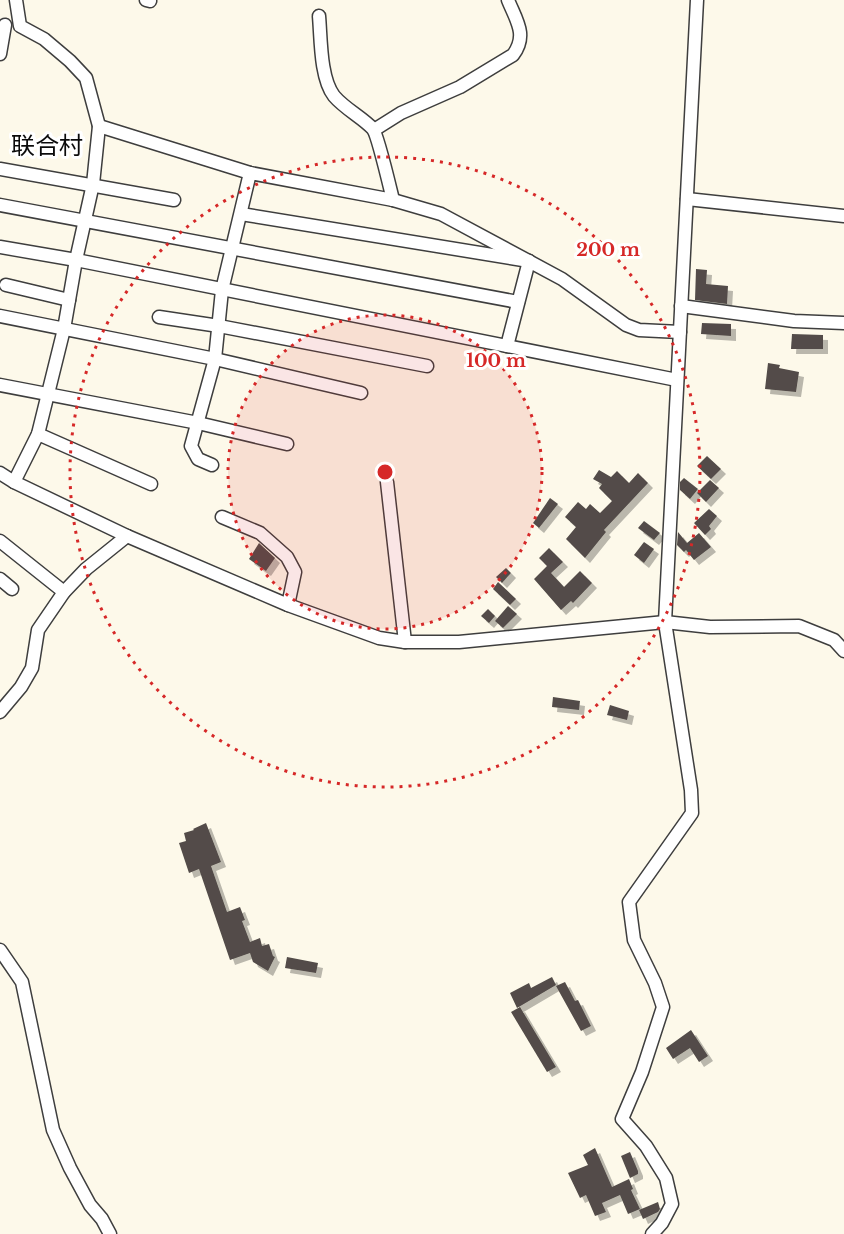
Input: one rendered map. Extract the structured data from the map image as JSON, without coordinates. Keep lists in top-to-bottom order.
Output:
{
  "districts": ["联合村"],
  "rings": ["200 m", "100 m"]
}
